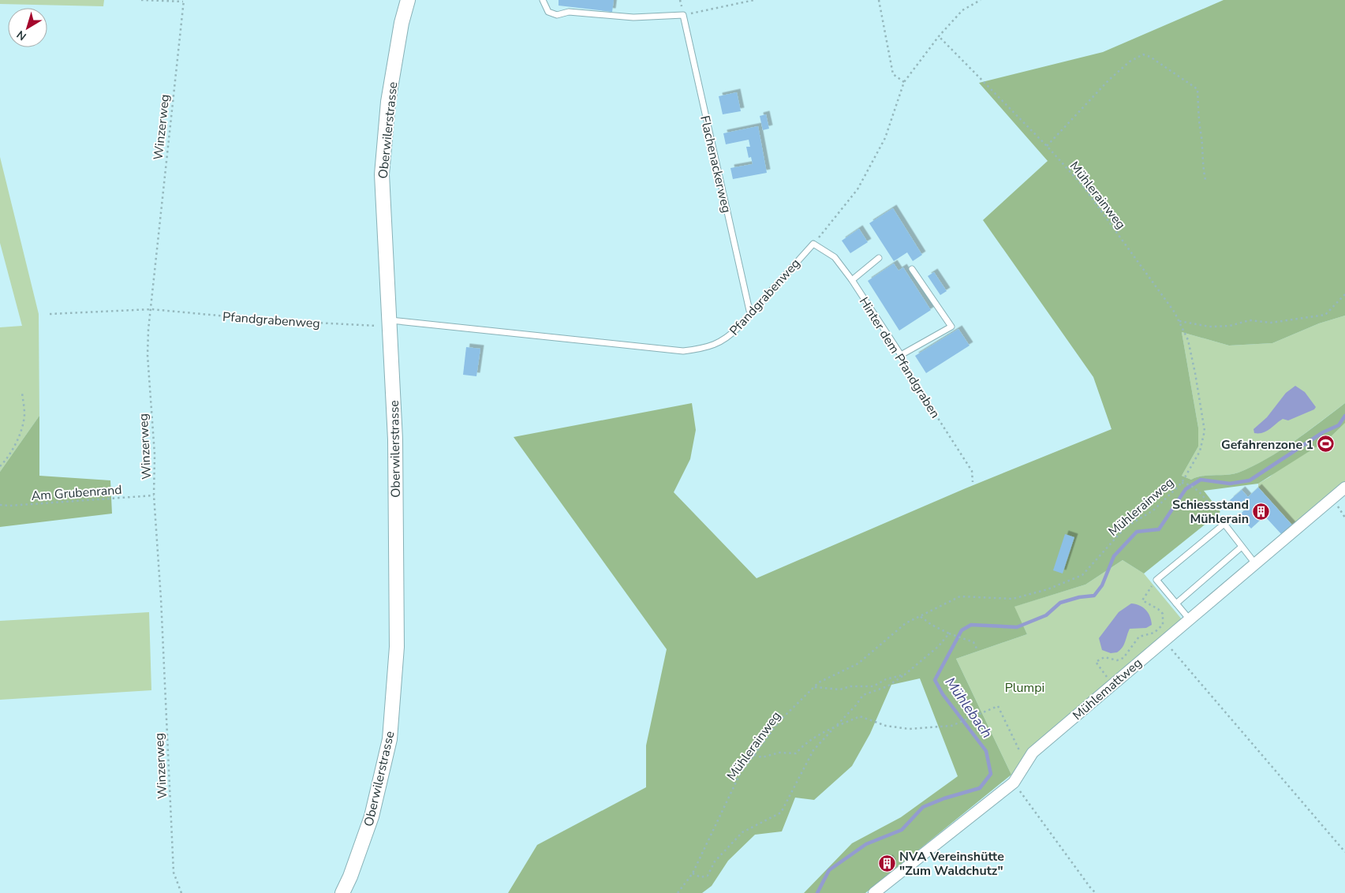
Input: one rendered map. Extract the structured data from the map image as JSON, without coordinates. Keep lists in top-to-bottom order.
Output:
{
  "streets": {
    "street": ["Oberwilerstrasse", "Mühlemattweg"],
    "lane": ["Flachenackerweg", "Pfandgrabenweg", "Hinter dem Pfandgraben"],
    "path": ["Winzerweg", "Mühlerainweg", "Am Grubenrand"]
  },
  "crossings": [
    ["Winzerweg", "Pfandgrabenweg"],
    ["Winzerweg", "Am Grubenrand"],
    ["Oberwilerstrasse", "Pfandgrabenweg"],
    ["Flachenackerweg", "Pfandgrabenweg"],
    ["Pfandgrabenweg", "Hinter dem Pfandgraben"]
  ],
  "water": ["Mühlebach"],
  "parks": ["Plumpi"],
  "places": {
    "sports": ["Gefahrenzone 1"],
    "building": ["Schiessstand Mühlerain", "NVA Vereinshütte \"Zum Waldchutz\""]
  },
  "north": "bottom left"
}
